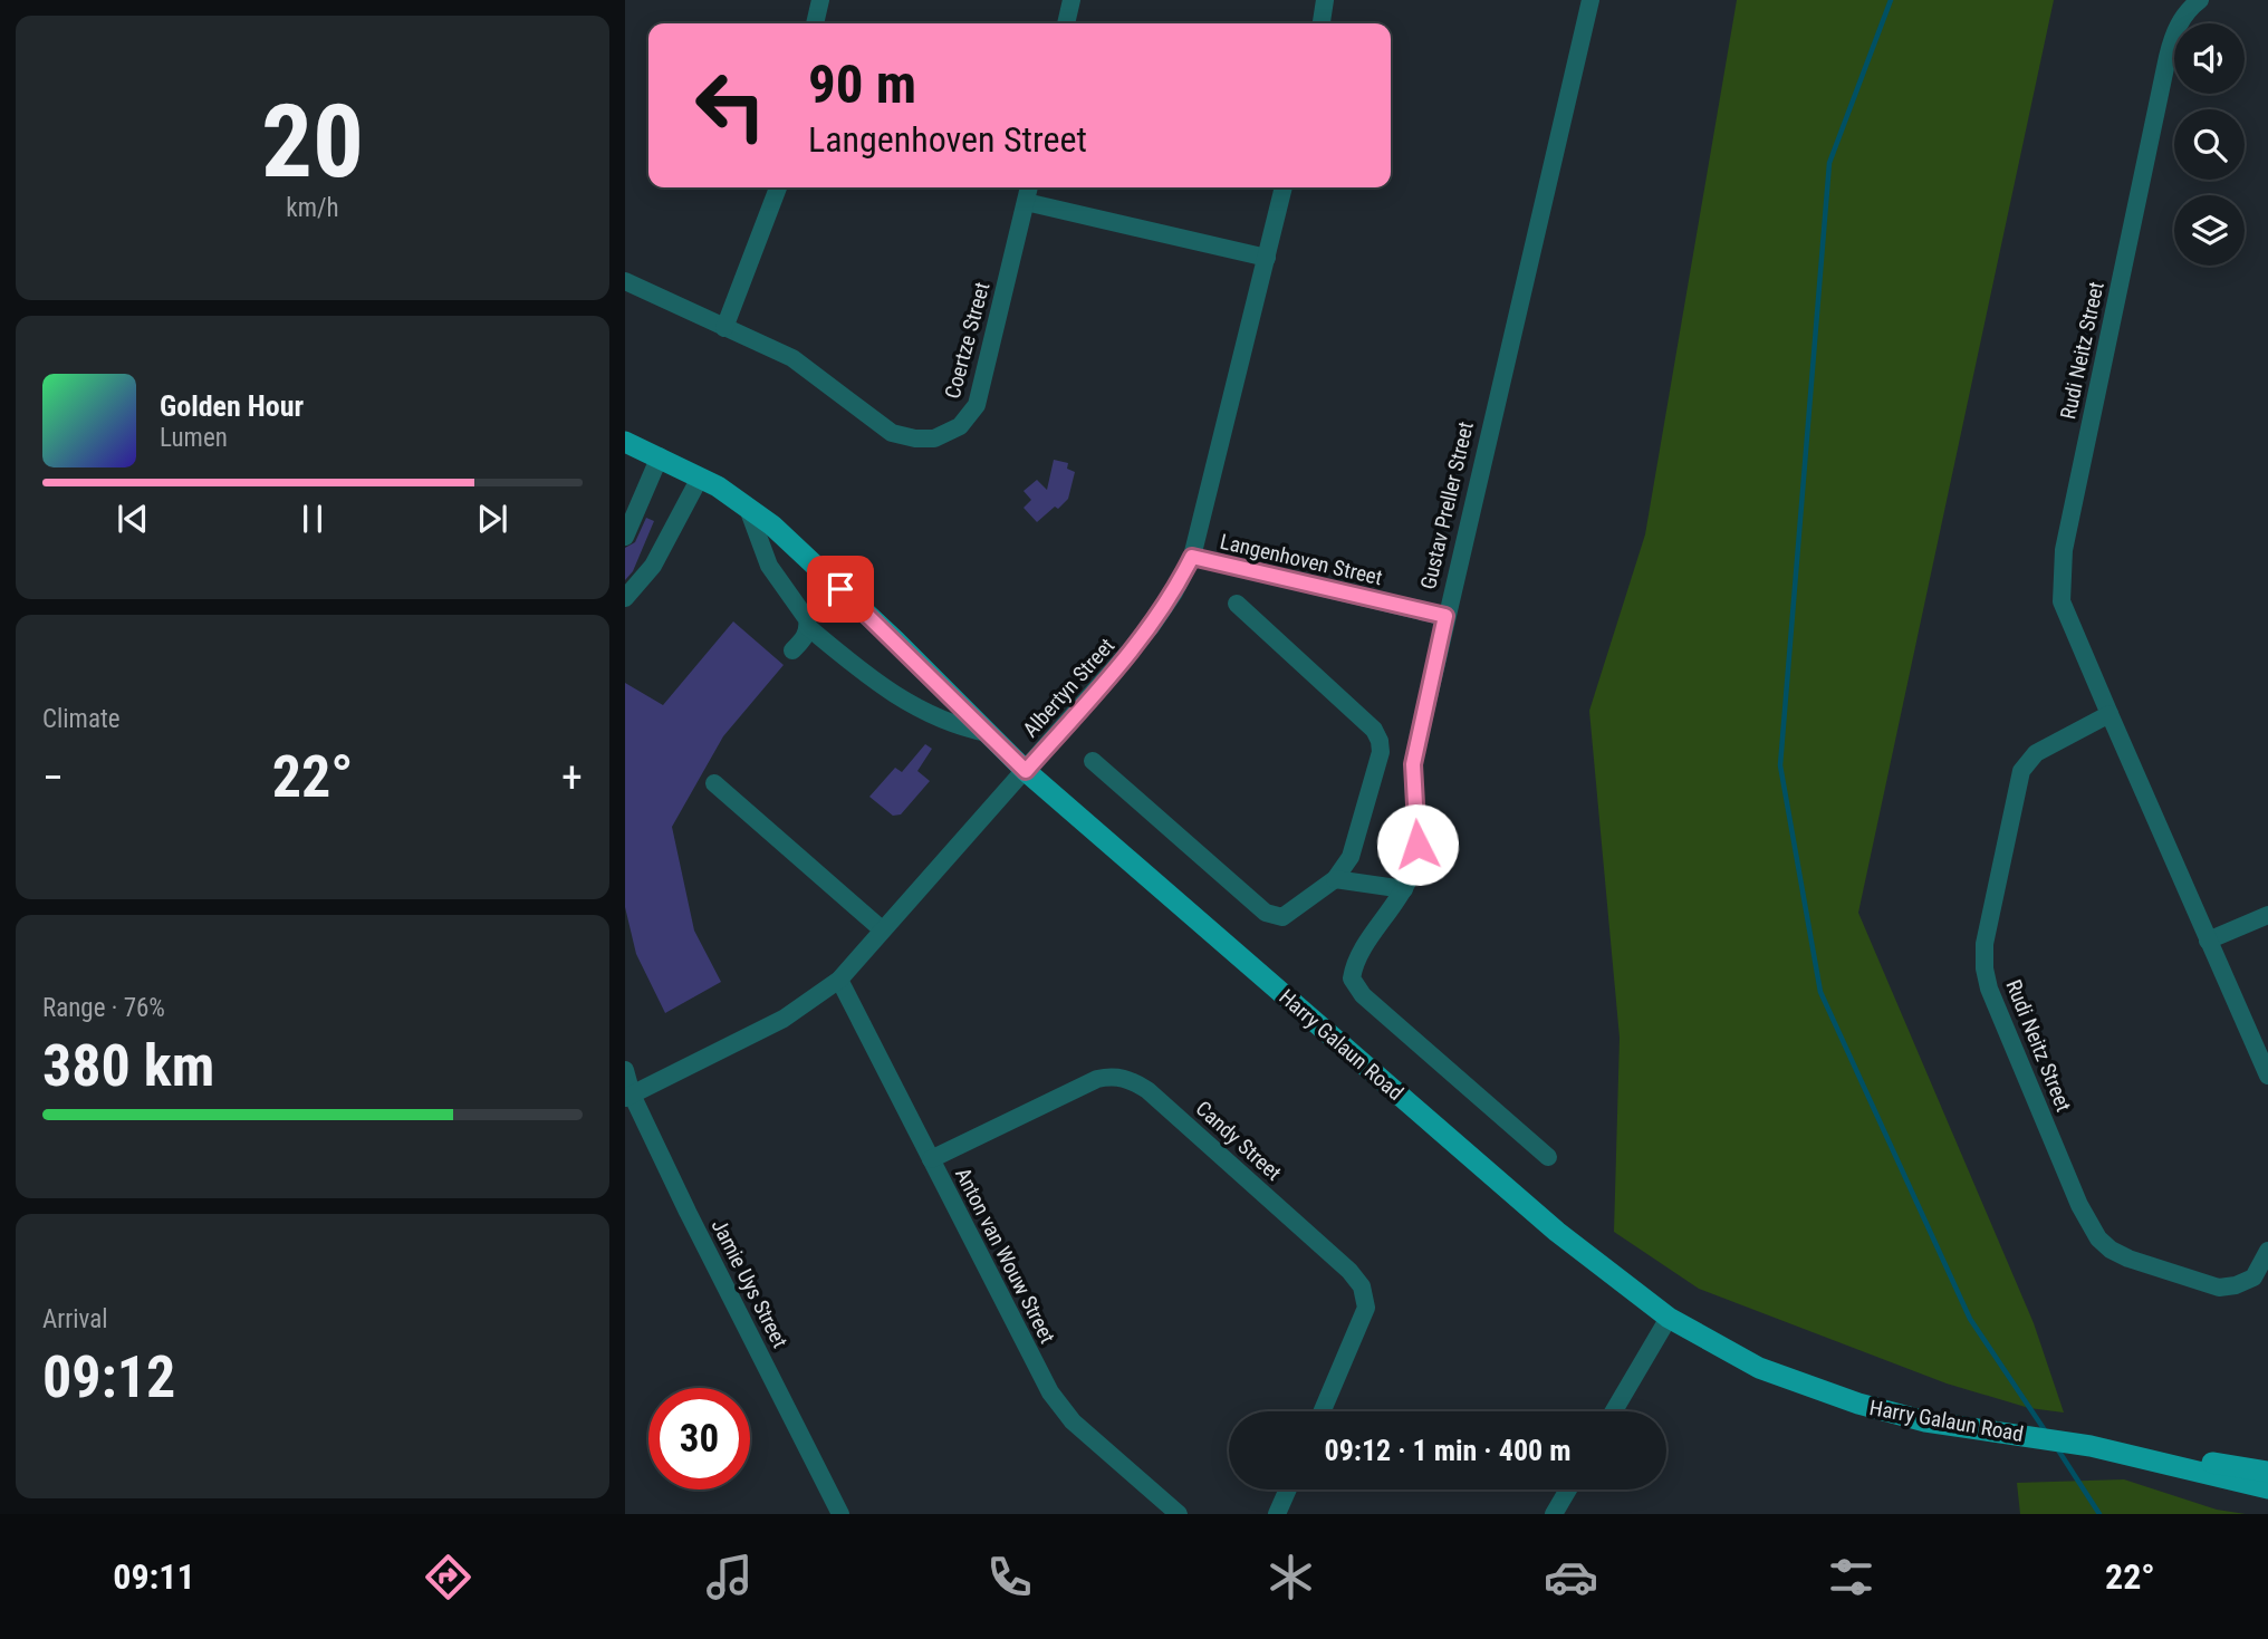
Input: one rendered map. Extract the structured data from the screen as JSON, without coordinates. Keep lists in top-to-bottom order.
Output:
{
  "streets": {
    "main road": ["Harry Galaun Road"],
    "street": [
      "Coertze Street",
      "Rudi Neitz Street",
      "Gustav Preller Street",
      "Langenhoven Street",
      "Albertyn Street",
      "Candy Street",
      "Anton van Wouw Street",
      "Jamie Uys Street"
    ]
  },
  "crossings": [
    ["Gustav Preller Street", "Langenhoven Street"],
    ["Langenhoven Street", "Albertyn Street"],
    ["Albertyn Street", "Harry Galaun Road"],
    ["Albertyn Street", "Anton van Wouw Street"],
    ["Albertyn Street", "Jamie Uys Street"],
    ["Candy Street", "Anton van Wouw Street"]
  ],
  "page": {
    "tile": [
      ["20", "km/h"],
      "Climate",
      ["Range · 76%", "380 km"],
      ["Arrival", "09:12"]
    ],
    "turn": ["90 m", "Langenhoven Street"],
    "song": ["Golden Hour", "Lumen"],
    "heat": ["−", "22°", "+"],
    "limit": "30",
    "trip": "09:12 · 1 min · 400 m",
    "tabs": ["09:11", "22°"]
  }
}
